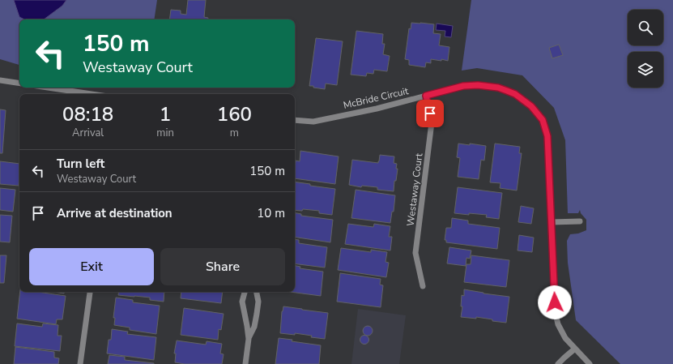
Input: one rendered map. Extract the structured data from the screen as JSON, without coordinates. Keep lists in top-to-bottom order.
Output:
{
  "streets": {
    "street": ["McBride Circuit", "Westaway Court"]
  },
  "crossings": [
    ["McBride Circuit", "Westaway Court"]
  ],
  "page": {
    "turn": ["150 m", "Westaway Court"],
    "eta": [
      "08:18",
      "Arrival",
      "1",
      "min",
      "160",
      "m"
    ],
    "list": [
      {
        "name": "Turn left",
        "note": "Westaway Court",
        "value": "150 m"
      },
      {
        "name": "Arrive at destination",
        "value": "10 m"
      }
    ],
    "buttons": ["Exit", "Share"]
  }
}
